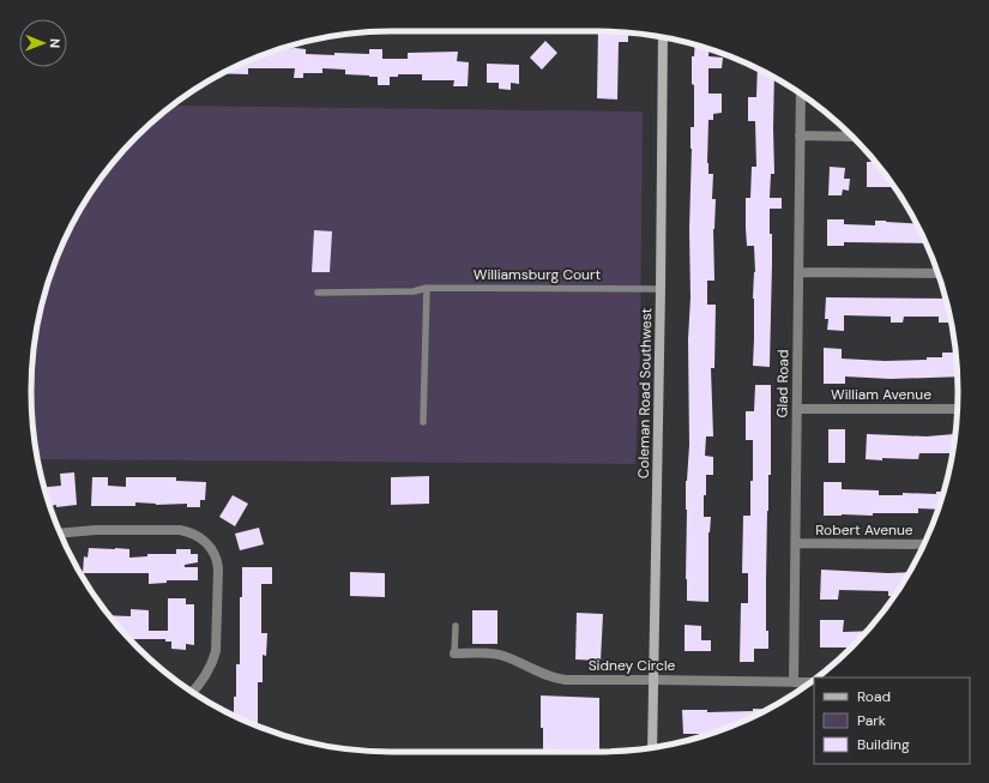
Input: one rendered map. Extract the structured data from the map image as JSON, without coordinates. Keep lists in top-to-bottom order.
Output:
{
  "streets": {
    "street": [
      "Glad Road",
      "Coleman Road Southwest",
      "William Avenue",
      "Robert Avenue",
      "Sidney Circle"
    ],
    "lane": ["Williamsburg Court"]
  },
  "crossings": [
    ["Williamsburg Court", "Coleman Road Southwest"],
    ["Glad Road", "William Avenue"],
    ["Glad Road", "Robert Avenue"],
    ["Glad Road", "Sidney Circle"],
    ["Coleman Road Southwest", "Sidney Circle"]
  ],
  "legend": ["Road", "Park", "Building"],
  "north": "right"
}
